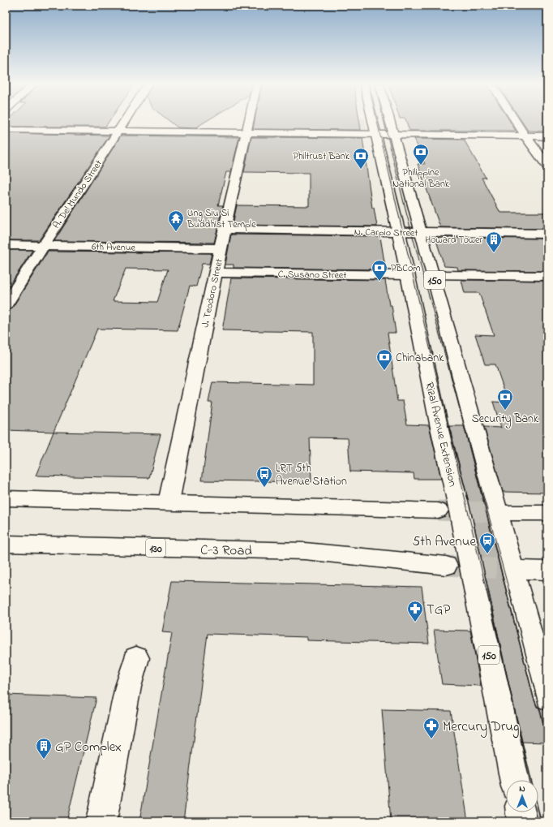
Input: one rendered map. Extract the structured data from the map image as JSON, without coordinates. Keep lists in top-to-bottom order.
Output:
{
  "streets": {
    "street": [
      "A. Del Mundo Street",
      "N. Carpio Street",
      "6th Avenue",
      "C. Susano Street",
      "150",
      "J. Teodoro Street",
      "Rizal Avenue Extension",
      "130",
      "C-3 Road"
    ]
  },
  "crossings": [
    ["A. Del Mundo Street", "6th Avenue"],
    ["N. Carpio Street", "J. Teodoro Street"],
    ["N. Carpio Street", "Rizal Avenue Extension"],
    ["6th Avenue", "J. Teodoro Street"],
    ["C. Susano Street", "J. Teodoro Street"],
    ["C. Susano Street", "Rizal Avenue Extension"]
  ],
  "places": {
    "bank": [
      "Philippine National Bank",
      "Philtrust Bank",
      "PBCom",
      "Chinabank",
      "Security Bank"
    ],
    "temple": ["Ung Siu Si Buddhist Temple"],
    "building": ["Howard Tower", "GP Complex"],
    "bus stop": ["LRT 5th Avenue Station"],
    "station": ["5th Avenue"],
    "pharmacy": ["TGP", "Mercury Drug"]
  },
  "north": "top"
}
